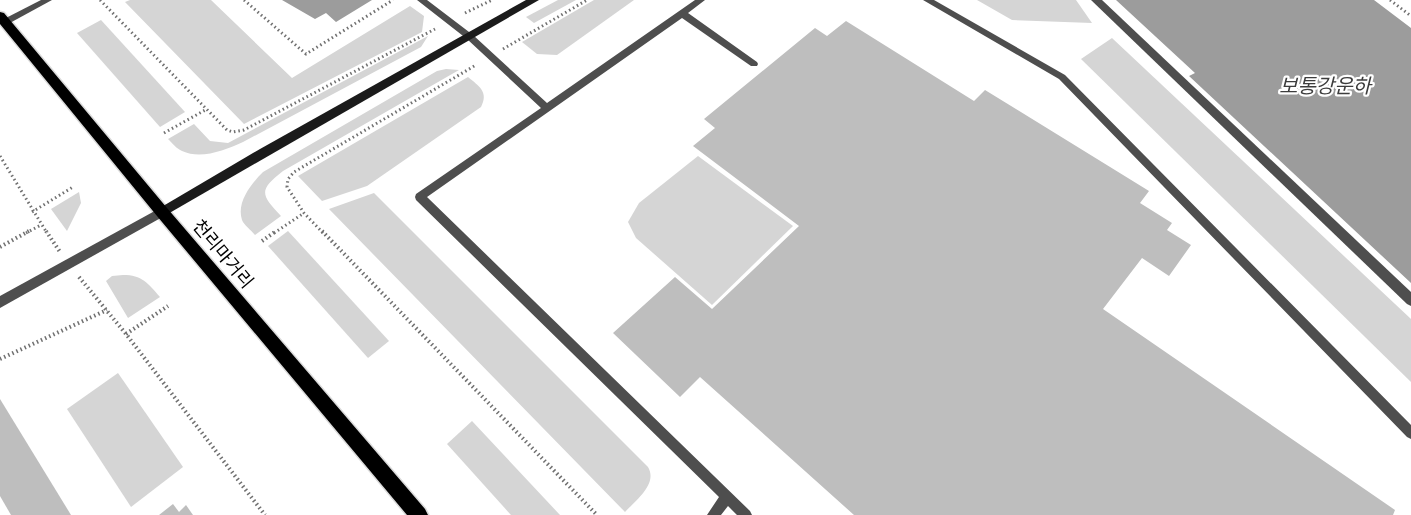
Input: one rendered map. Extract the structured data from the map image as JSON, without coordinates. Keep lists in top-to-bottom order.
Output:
{
  "streets": {
    "main road": ["천리마거리"]
  },
  "water": ["보통강운하"]
}
